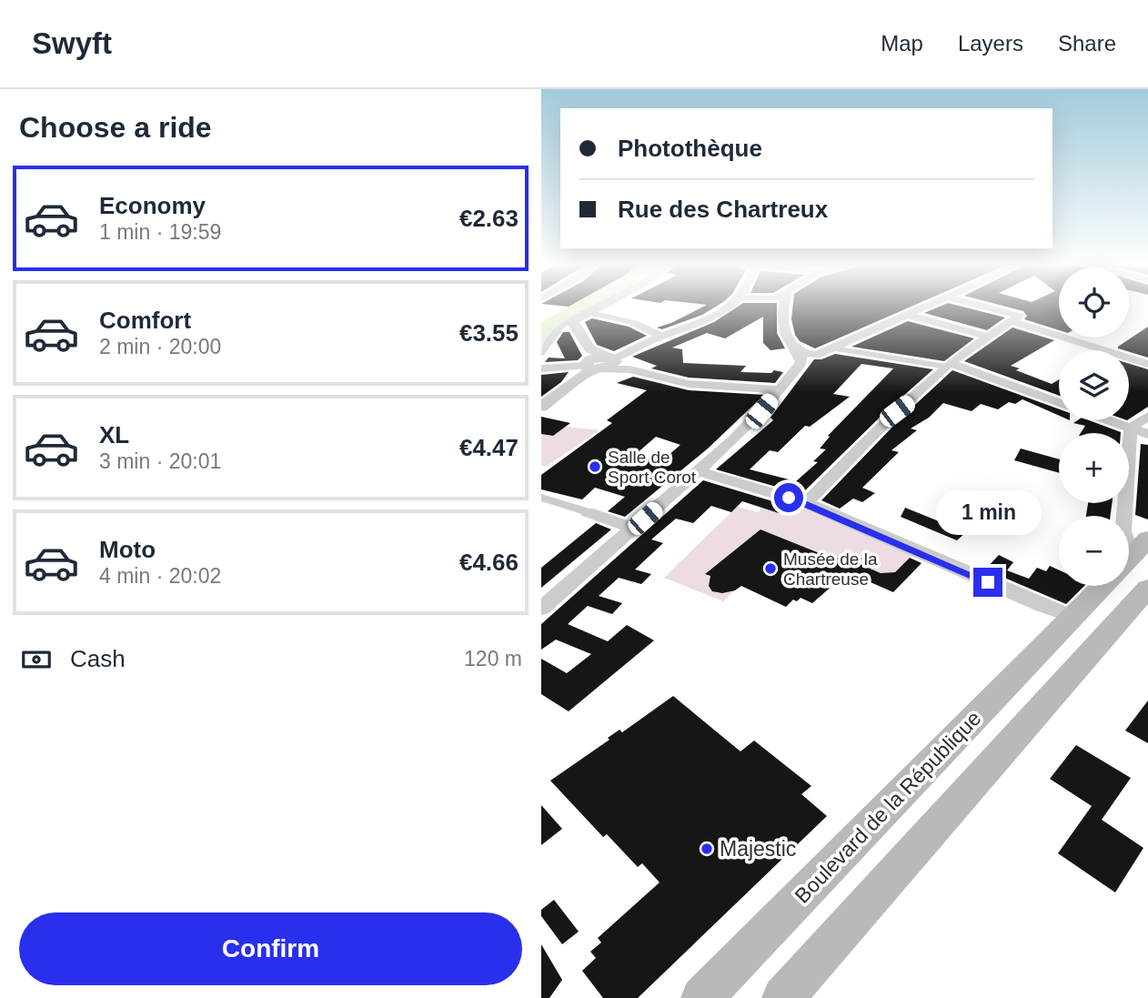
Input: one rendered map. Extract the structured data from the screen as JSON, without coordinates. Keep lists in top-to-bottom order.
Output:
{
  "streets": {
    "main road": ["Boulevard de la République"]
  },
  "places": ["Salle de Sport Corot", "Musée de la Chartreuse", "Majestic"],
  "page": {
    "header": "Swyft",
    "nav": ["Map", "Layers", "Share"],
    "heading": "Choose a ride",
    "banner": ["Photothèque", "Rue des Chartreux"],
    "list": [
      {
        "name": "Economy",
        "note": "1 min · 19:59",
        "value": "€2.63"
      },
      {
        "name": "Comfort",
        "note": "2 min · 20:00",
        "value": "€3.55"
      },
      {
        "name": "XL",
        "note": "3 min · 20:01",
        "value": "€4.47"
      },
      {
        "name": "Moto",
        "note": "4 min · 20:02",
        "value": "€4.66"
      }
    ],
    "map_buttons": ["+", "−"],
    "bubble": "1 min",
    "pay": ["Cash", "120 m"],
    "buttons": "Confirm"
  }
}
